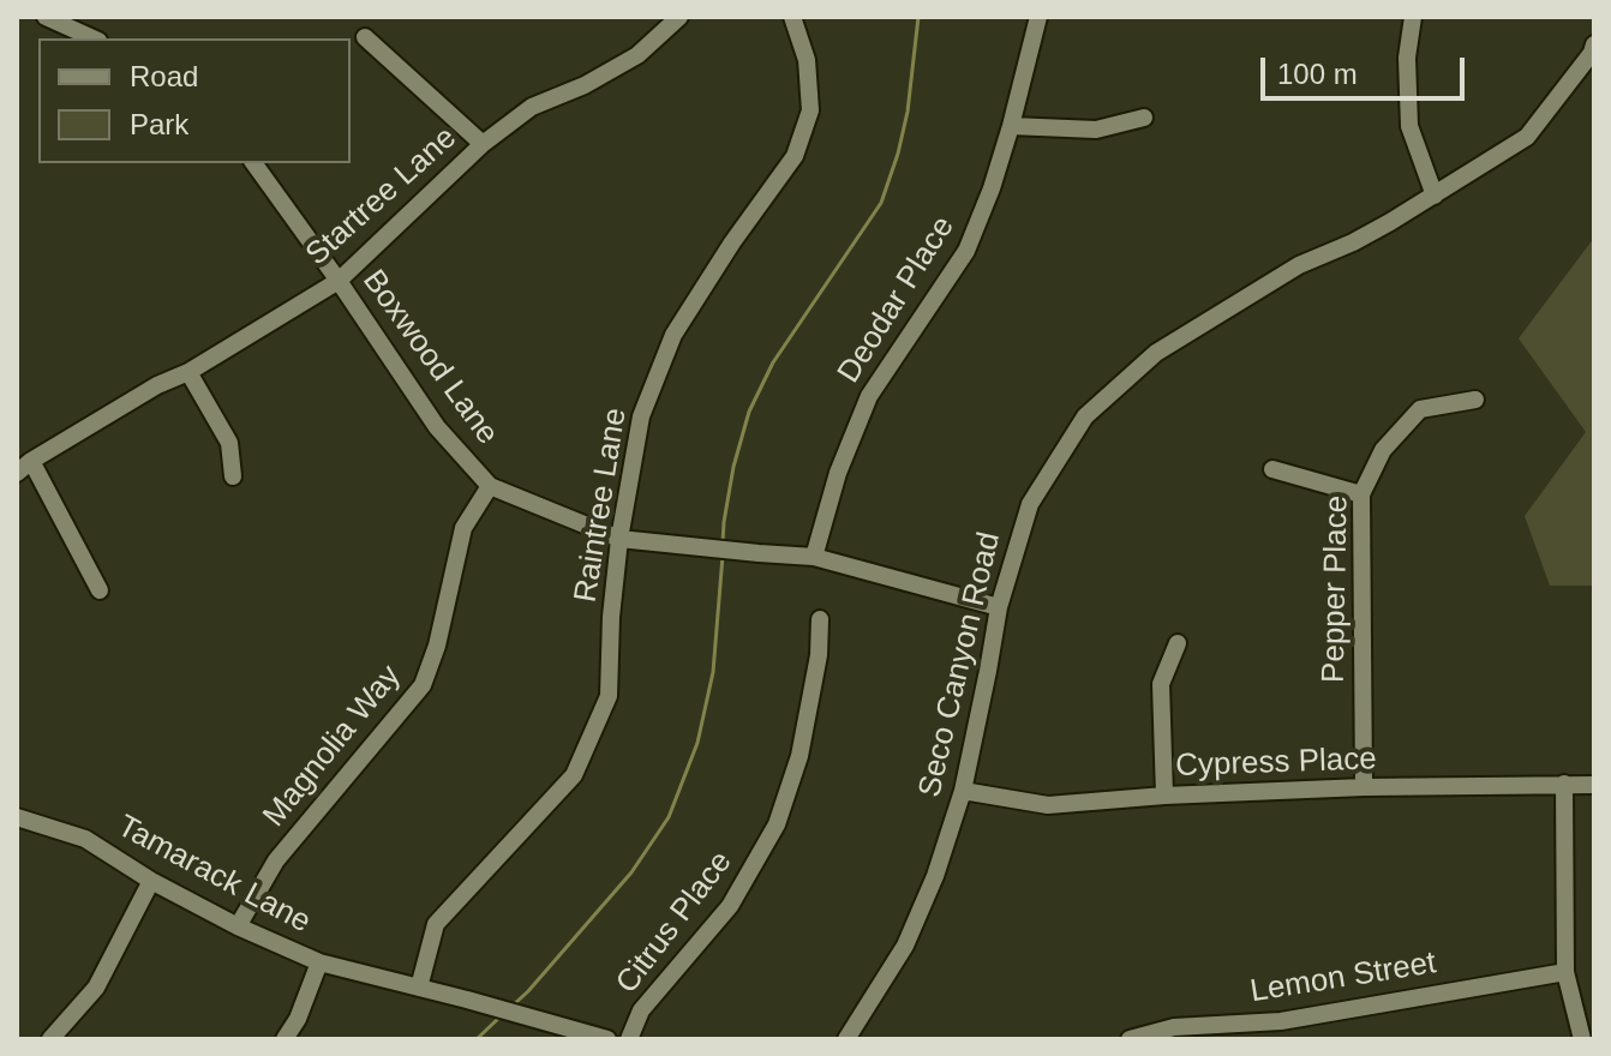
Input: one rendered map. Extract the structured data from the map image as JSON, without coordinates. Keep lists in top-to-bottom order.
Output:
{
  "streets": {
    "street": [
      "Startree Lane",
      "Deodar Place",
      "Boxwood Lane",
      "Raintree Lane",
      "Pepper Place",
      "Seco Canyon Road",
      "Magnolia Way",
      "Cypress Place",
      "Tamarack Lane",
      "Citrus Place",
      "Lemon Street"
    ]
  },
  "crossings": [
    ["Startree Lane", "Boxwood Lane"],
    ["Deodar Place", "Boxwood Lane"],
    ["Boxwood Lane", "Raintree Lane"],
    ["Boxwood Lane", "Seco Canyon Road"],
    ["Boxwood Lane", "Magnolia Way"],
    ["Raintree Lane", "Tamarack Lane"],
    ["Pepper Place", "Cypress Place"],
    ["Seco Canyon Road", "Cypress Place"],
    ["Magnolia Way", "Tamarack Lane"]
  ],
  "legend": ["Road", "Park"],
  "scale_bar": "100 m"
}
